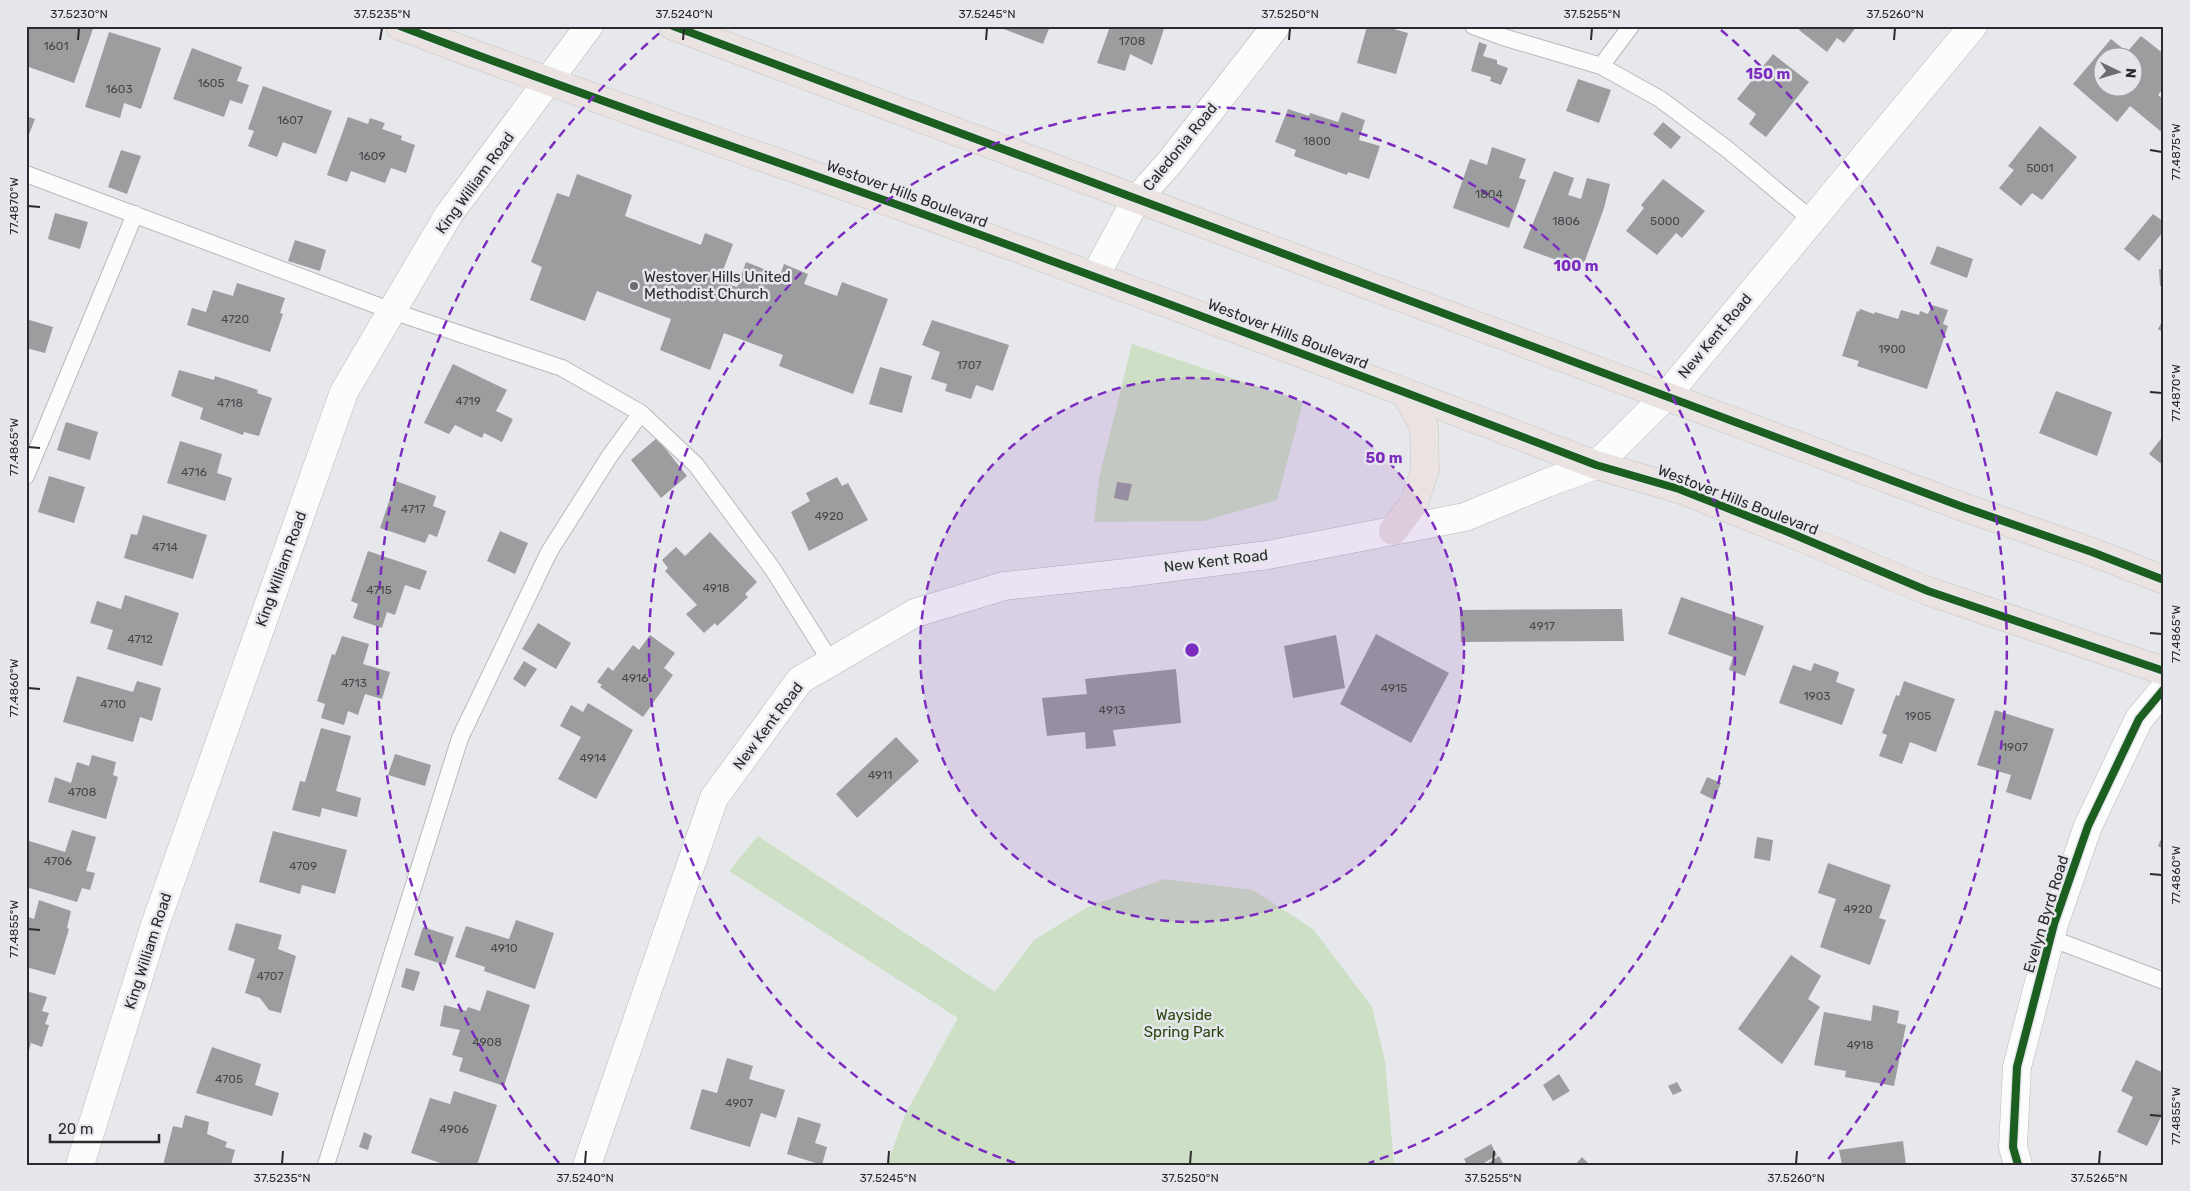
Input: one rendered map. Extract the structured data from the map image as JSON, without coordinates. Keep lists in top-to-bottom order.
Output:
{
  "streets": {
    "main road": ["Westover Hills Boulevard"],
    "street": [
      "Caledonia Road",
      "King William Road",
      "New Kent Road",
      "Evelyn Byrd Road"
    ]
  },
  "crossings": [
    ["Caledonia Road", "Westover Hills Boulevard"],
    ["King William Road", "Westover Hills Boulevard"],
    ["Westover Hills Boulevard", "New Kent Road"]
  ],
  "parks": ["Wayside Spring Park"],
  "places": ["Westover Hills United Methodist Church"],
  "house_numbers": [
    "1708",
    "1601",
    "1605",
    "1603",
    "1607",
    "1800",
    "1609",
    "5001",
    "1804",
    "1806",
    "5000",
    "4720",
    "1900",
    "1707",
    "4719",
    "4718",
    "4716",
    "4717",
    "4920",
    "4714",
    "4918",
    "4715",
    "4917",
    "4712",
    "4916",
    "4713",
    "4915",
    "1903",
    "4710",
    "4913",
    "1905",
    "1907",
    "4914",
    "4911",
    "4708",
    "4706",
    "4709",
    "4920",
    "4910",
    "4707",
    "4908",
    "4918",
    "4705",
    "4907",
    "4906"
  ],
  "scale_bar": "20 m",
  "north": "right",
  "coordinates": [
    "37.5230°N",
    "37.5235°N",
    "37.5240°N",
    "37.5245°N",
    "37.5250°N",
    "37.5255°N",
    "37.5260°N",
    "77.4875°W",
    "77.4870°W",
    "77.4865°W",
    "77.4860°W",
    "77.4855°W",
    "37.5265°N"
  ],
  "rings": ["150 m", "100 m", "50 m"]
}
